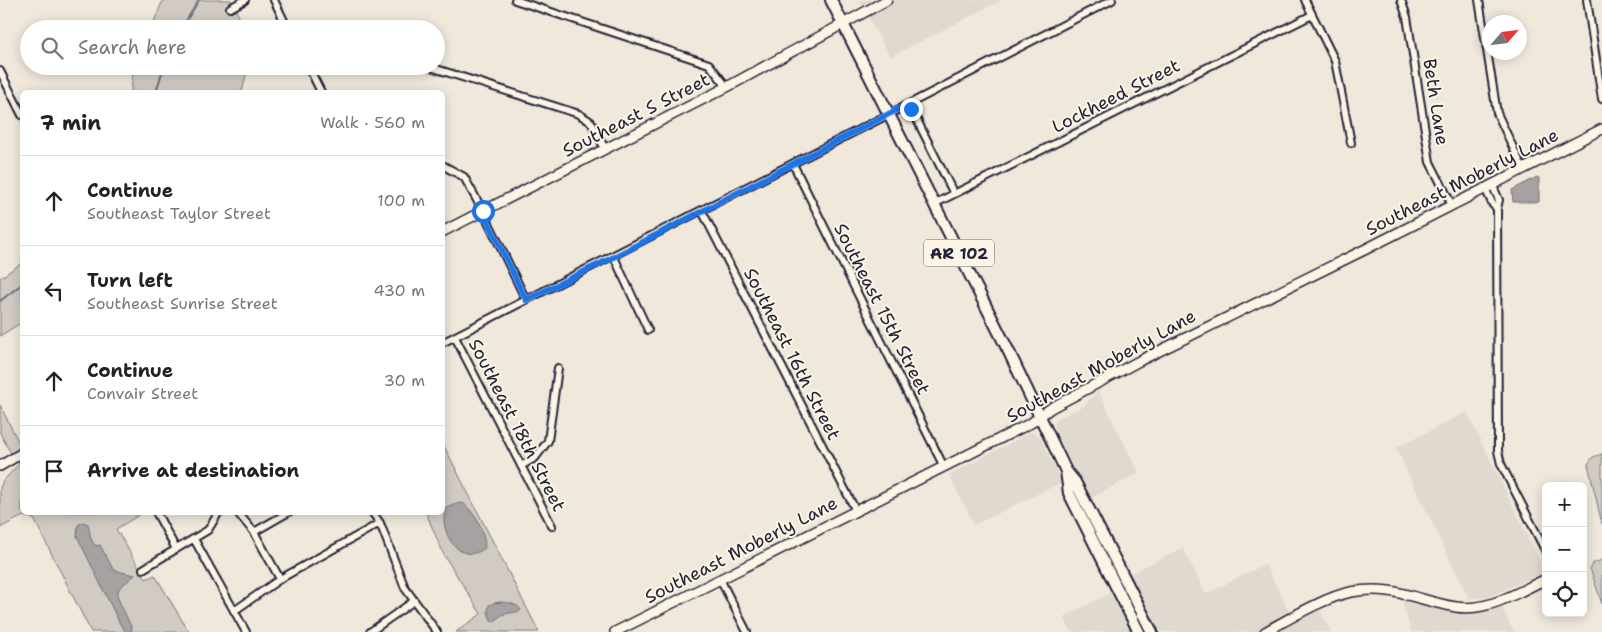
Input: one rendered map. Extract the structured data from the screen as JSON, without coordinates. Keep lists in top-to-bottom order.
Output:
{
  "streets": {
    "main road": ["AR 102"],
    "street": [
      "Lockheed Street",
      "Beth Lane",
      "Southeast S Street",
      "Southeast Moberly Lane",
      "Southeast 15th Street",
      "Southeast 16th Street",
      "Southeast 18th Street"
    ]
  },
  "crossings": [
    ["Lockheed Street", "AR 102"],
    ["Beth Lane", "Southeast Moberly Lane"],
    ["Southeast S Street", "AR 102"],
    ["Southeast Moberly Lane", "AR 102"],
    ["Southeast Moberly Lane", "Southeast 15th Street"],
    ["Southeast Moberly Lane", "Southeast 16th Street"]
  ],
  "north": "top right",
  "page": {
    "search": "Search here",
    "heading": ["7 min", "Walk · 560 m"],
    "list": [
      ["Continue", "Southeast Taylor Street", "100 m"],
      ["Turn left", "Southeast Sunrise Street", "430 m"],
      ["Continue", "Convair Street", "30 m"],
      "Arrive at destination"
    ],
    "map_buttons": ["+", "−"]
  }
}
